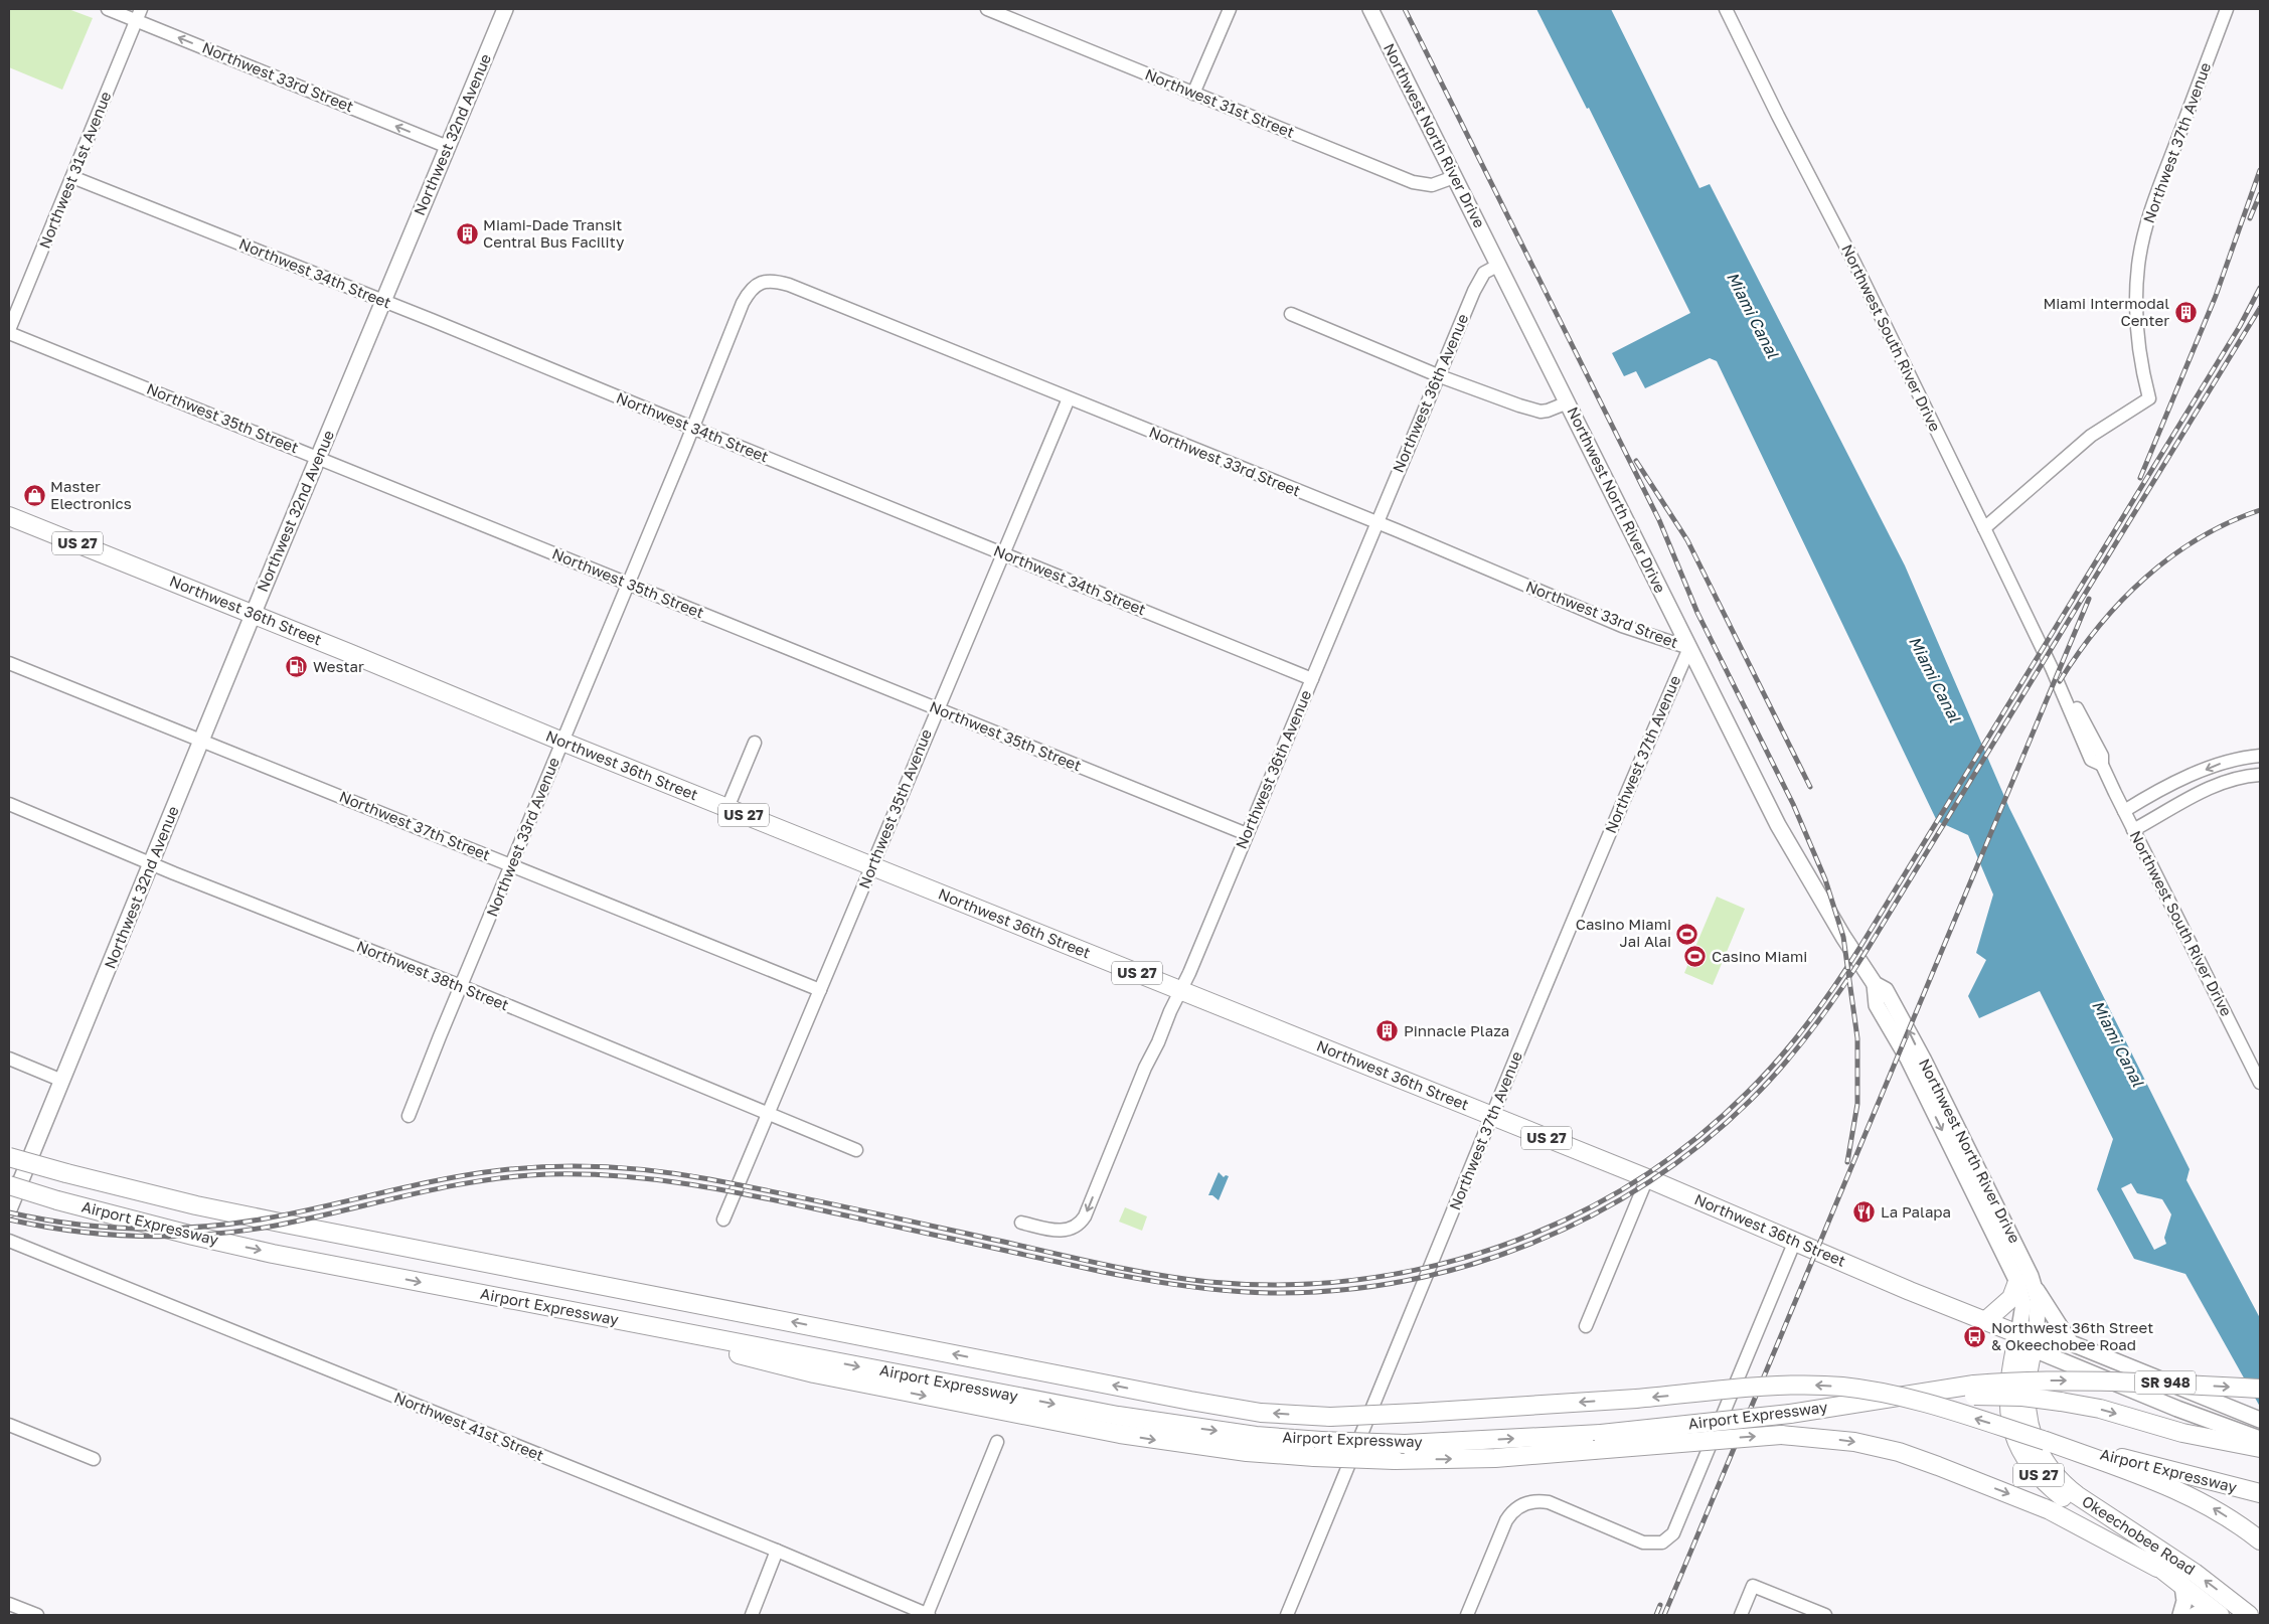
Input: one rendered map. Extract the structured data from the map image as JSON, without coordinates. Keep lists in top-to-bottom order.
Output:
{
  "streets": {
    "highway": [
      "US 27",
      "Northwest 36th Street",
      "Airport Expressway",
      "Okeechobee Road"
    ],
    "main road": ["Northwest 32nd Avenue", "Northwest North River Drive", "SR 948"],
    "street": [
      "Northwest 33rd Street",
      "Northwest 31st Street",
      "Northwest 37th Avenue",
      "Northwest 31st Avenue",
      "Northwest 34th Street",
      "Northwest South River Drive",
      "Northwest 36th Avenue",
      "Northwest 35th Street",
      "Northwest 35th Avenue",
      "Northwest 37th Street",
      "Northwest 33rd Avenue",
      "Northwest 38th Street",
      "Northwest 41st Street"
    ]
  },
  "crossings": [
    ["Northwest 33rd Street", "Northwest 32nd Avenue"],
    ["Northwest 33rd Street", "Northwest North River Drive"],
    ["Northwest 33rd Street", "Northwest 37th Avenue"],
    ["Northwest 33rd Street", "Northwest 31st Avenue"],
    ["Northwest 33rd Street", "Northwest 36th Avenue"],
    ["Northwest 33rd Street", "Northwest 35th Avenue"],
    ["Northwest 33rd Street", "Northwest 33rd Avenue"],
    ["Northwest 31st Street", "Northwest North River Drive"],
    ["Northwest 32nd Avenue", "Northwest 34th Street"],
    ["Northwest 32nd Avenue", "Northwest 35th Street"],
    ["Northwest 32nd Avenue", "Northwest 36th Street"],
    ["Northwest 32nd Avenue", "Northwest 37th Street"],
    ["Northwest 32nd Avenue", "Northwest 38th Street"],
    ["Northwest North River Drive", "Northwest 37th Avenue"],
    ["Northwest North River Drive", "Northwest 36th Avenue"],
    ["Northwest North River Drive", "Northwest 36th Street"],
    ["Northwest North River Drive", "SR 948"],
    ["Northwest North River Drive", "Okeechobee Road"],
    ["Northwest 37th Avenue", "Northwest South River Drive"],
    ["Northwest 37th Avenue", "Northwest 36th Street"],
    ["Northwest 31st Avenue", "Northwest 34th Street"],
    ["Northwest 31st Avenue", "Northwest 35th Street"],
    ["Northwest 34th Street", "Northwest 36th Avenue"],
    ["Northwest 34th Street", "Northwest 35th Avenue"],
    ["Northwest 34th Street", "Northwest 33rd Avenue"],
    ["Northwest 36th Avenue", "Northwest 35th Street"],
    ["Northwest 36th Avenue", "Northwest 36th Street"],
    ["Northwest 35th Street", "Northwest 35th Avenue"],
    ["Northwest 35th Street", "Northwest 33rd Avenue"],
    ["Northwest 36th Street", "Northwest 35th Avenue"],
    ["Northwest 36th Street", "Northwest 33rd Avenue"],
    ["Northwest 36th Street", "Okeechobee Road"],
    ["Northwest 35th Avenue", "Northwest 37th Street"],
    ["Northwest 35th Avenue", "Northwest 38th Street"],
    ["Northwest 37th Street", "Northwest 33rd Avenue"],
    ["Northwest 33rd Avenue", "Northwest 38th Street"],
    ["SR 948", "Okeechobee Road"]
  ],
  "water": ["Miami Canal"],
  "places": {
    "building": ["Miami-Dade Transit Central Bus Facility", "Miami Intermodal Center", "Pinnacle Plaza"],
    "shop": ["Master Electronics"],
    "fuel station": ["Westar"],
    "sports": ["Casino Miami Jai Alai", "Casino Miami"],
    "restaurant": ["La Palapa"],
    "bus stop": ["Northwest 36th Street & Okeechobee Road"]
  }
}
